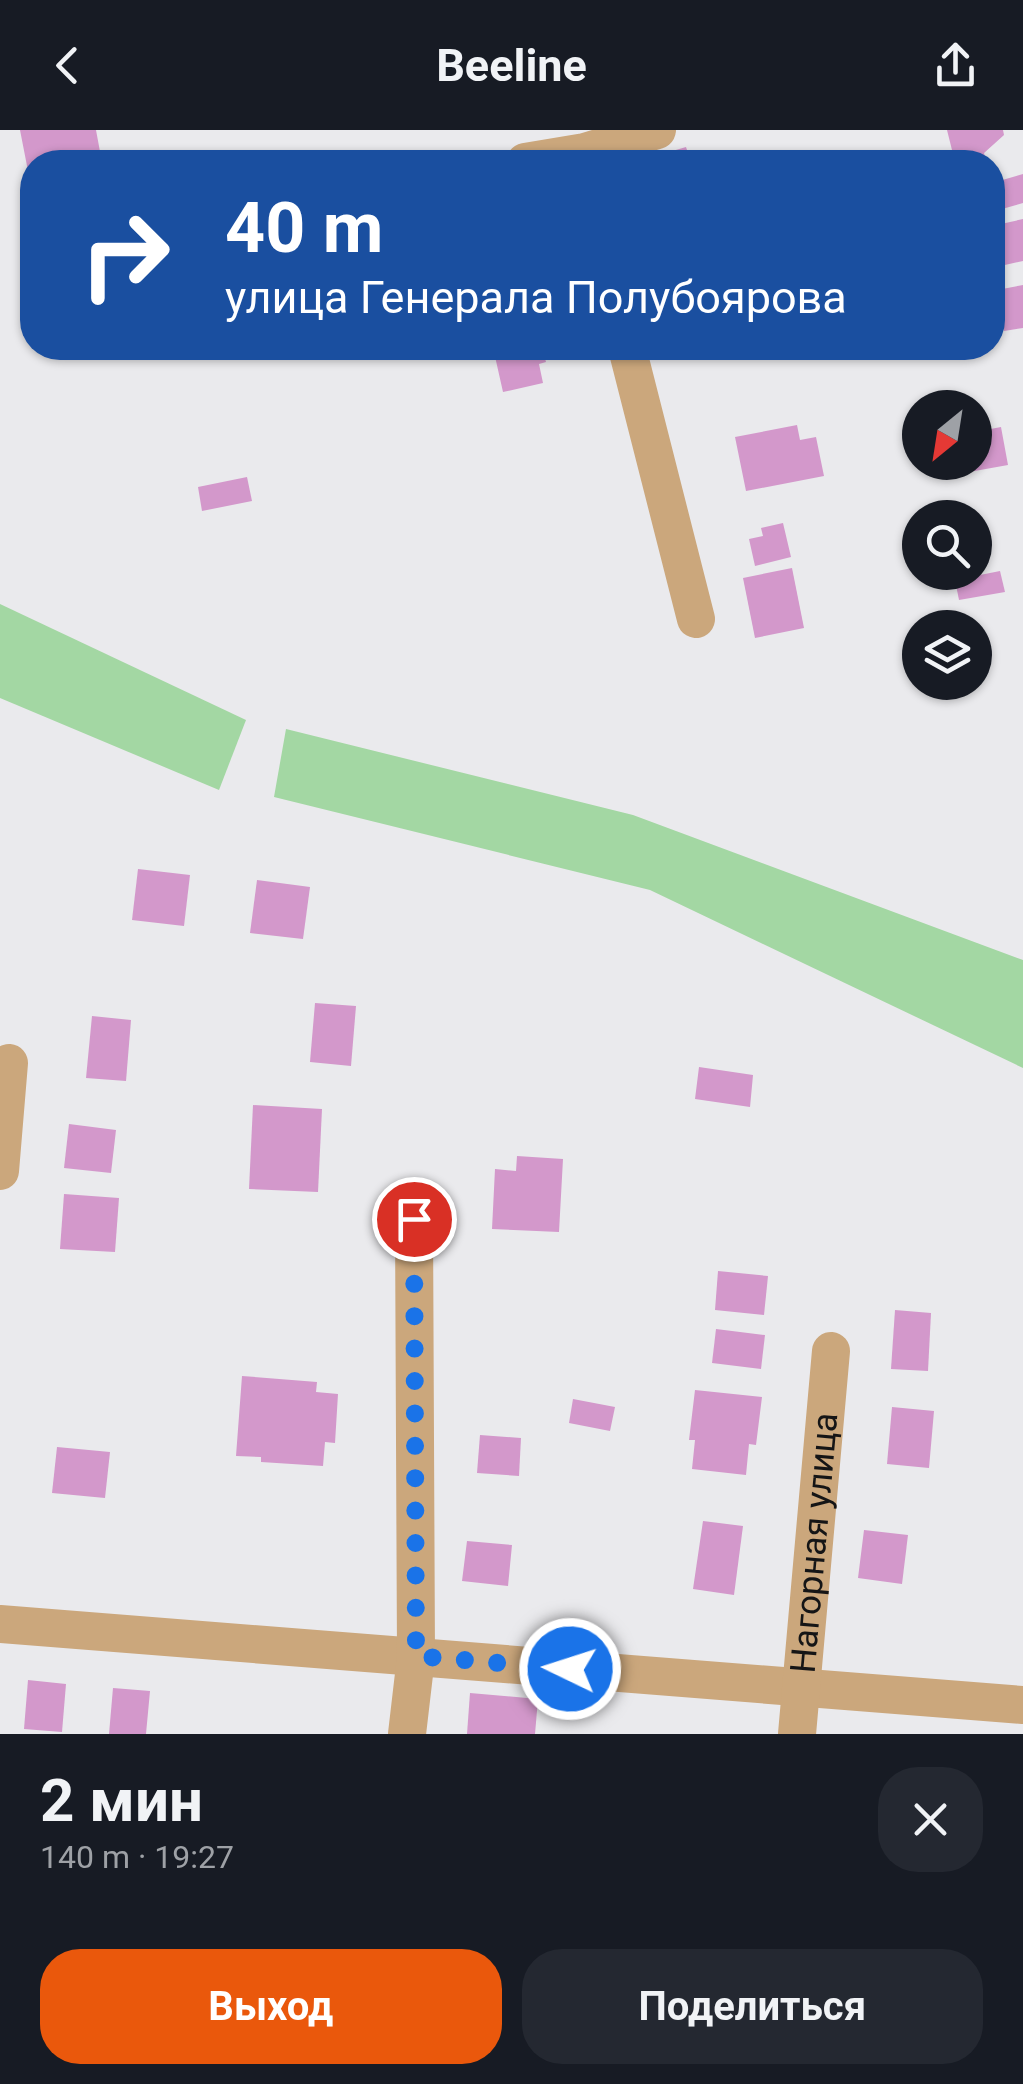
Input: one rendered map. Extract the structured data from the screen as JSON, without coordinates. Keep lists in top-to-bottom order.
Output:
{
  "streets": {
    "street": ["Нагорная улица"]
  },
  "north": "bottom left",
  "page": {
    "header": "Beeline",
    "turn": ["40 m", "улица Генерала Полубоярова"],
    "heading": ["2 мин", "140 m · 19:27"],
    "buttons": ["Выход", "Поделиться"]
  }
}
